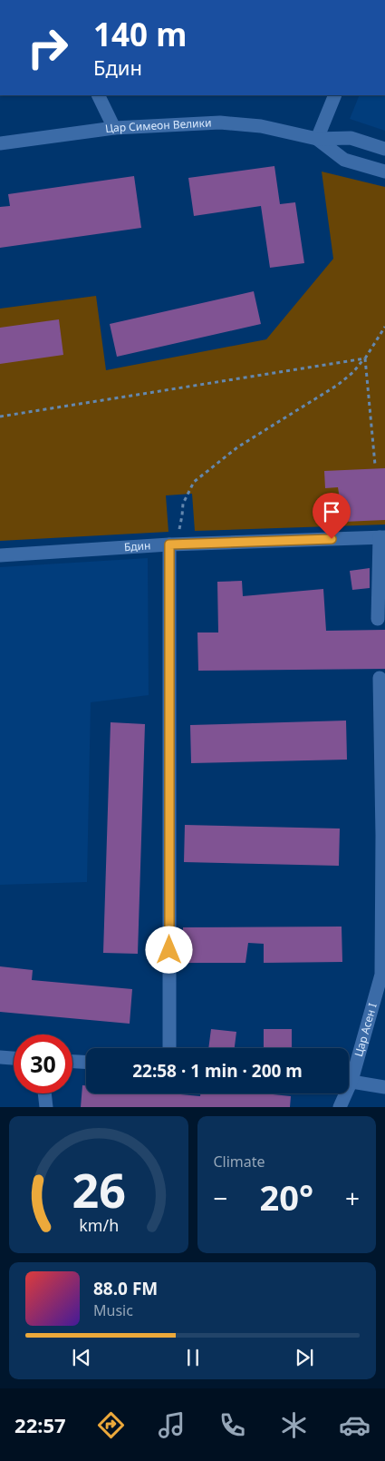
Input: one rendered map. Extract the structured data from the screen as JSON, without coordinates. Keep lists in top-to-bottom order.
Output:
{
  "streets": {
    "street": ["Цар Симеон Велики", "Бдин", "Цар Асен I"]
  },
  "page": {
    "turn": ["140 m", "Бдин"],
    "limit": "30",
    "trip": "22:58 · 1 min · 200 m",
    "tile": "Climate",
    "heat": ["−", "20°", "+"],
    "song": ["88.0 FM", "Music"],
    "tabs": "22:57",
    "gauge": ["26", "km/h"]
  }
}
